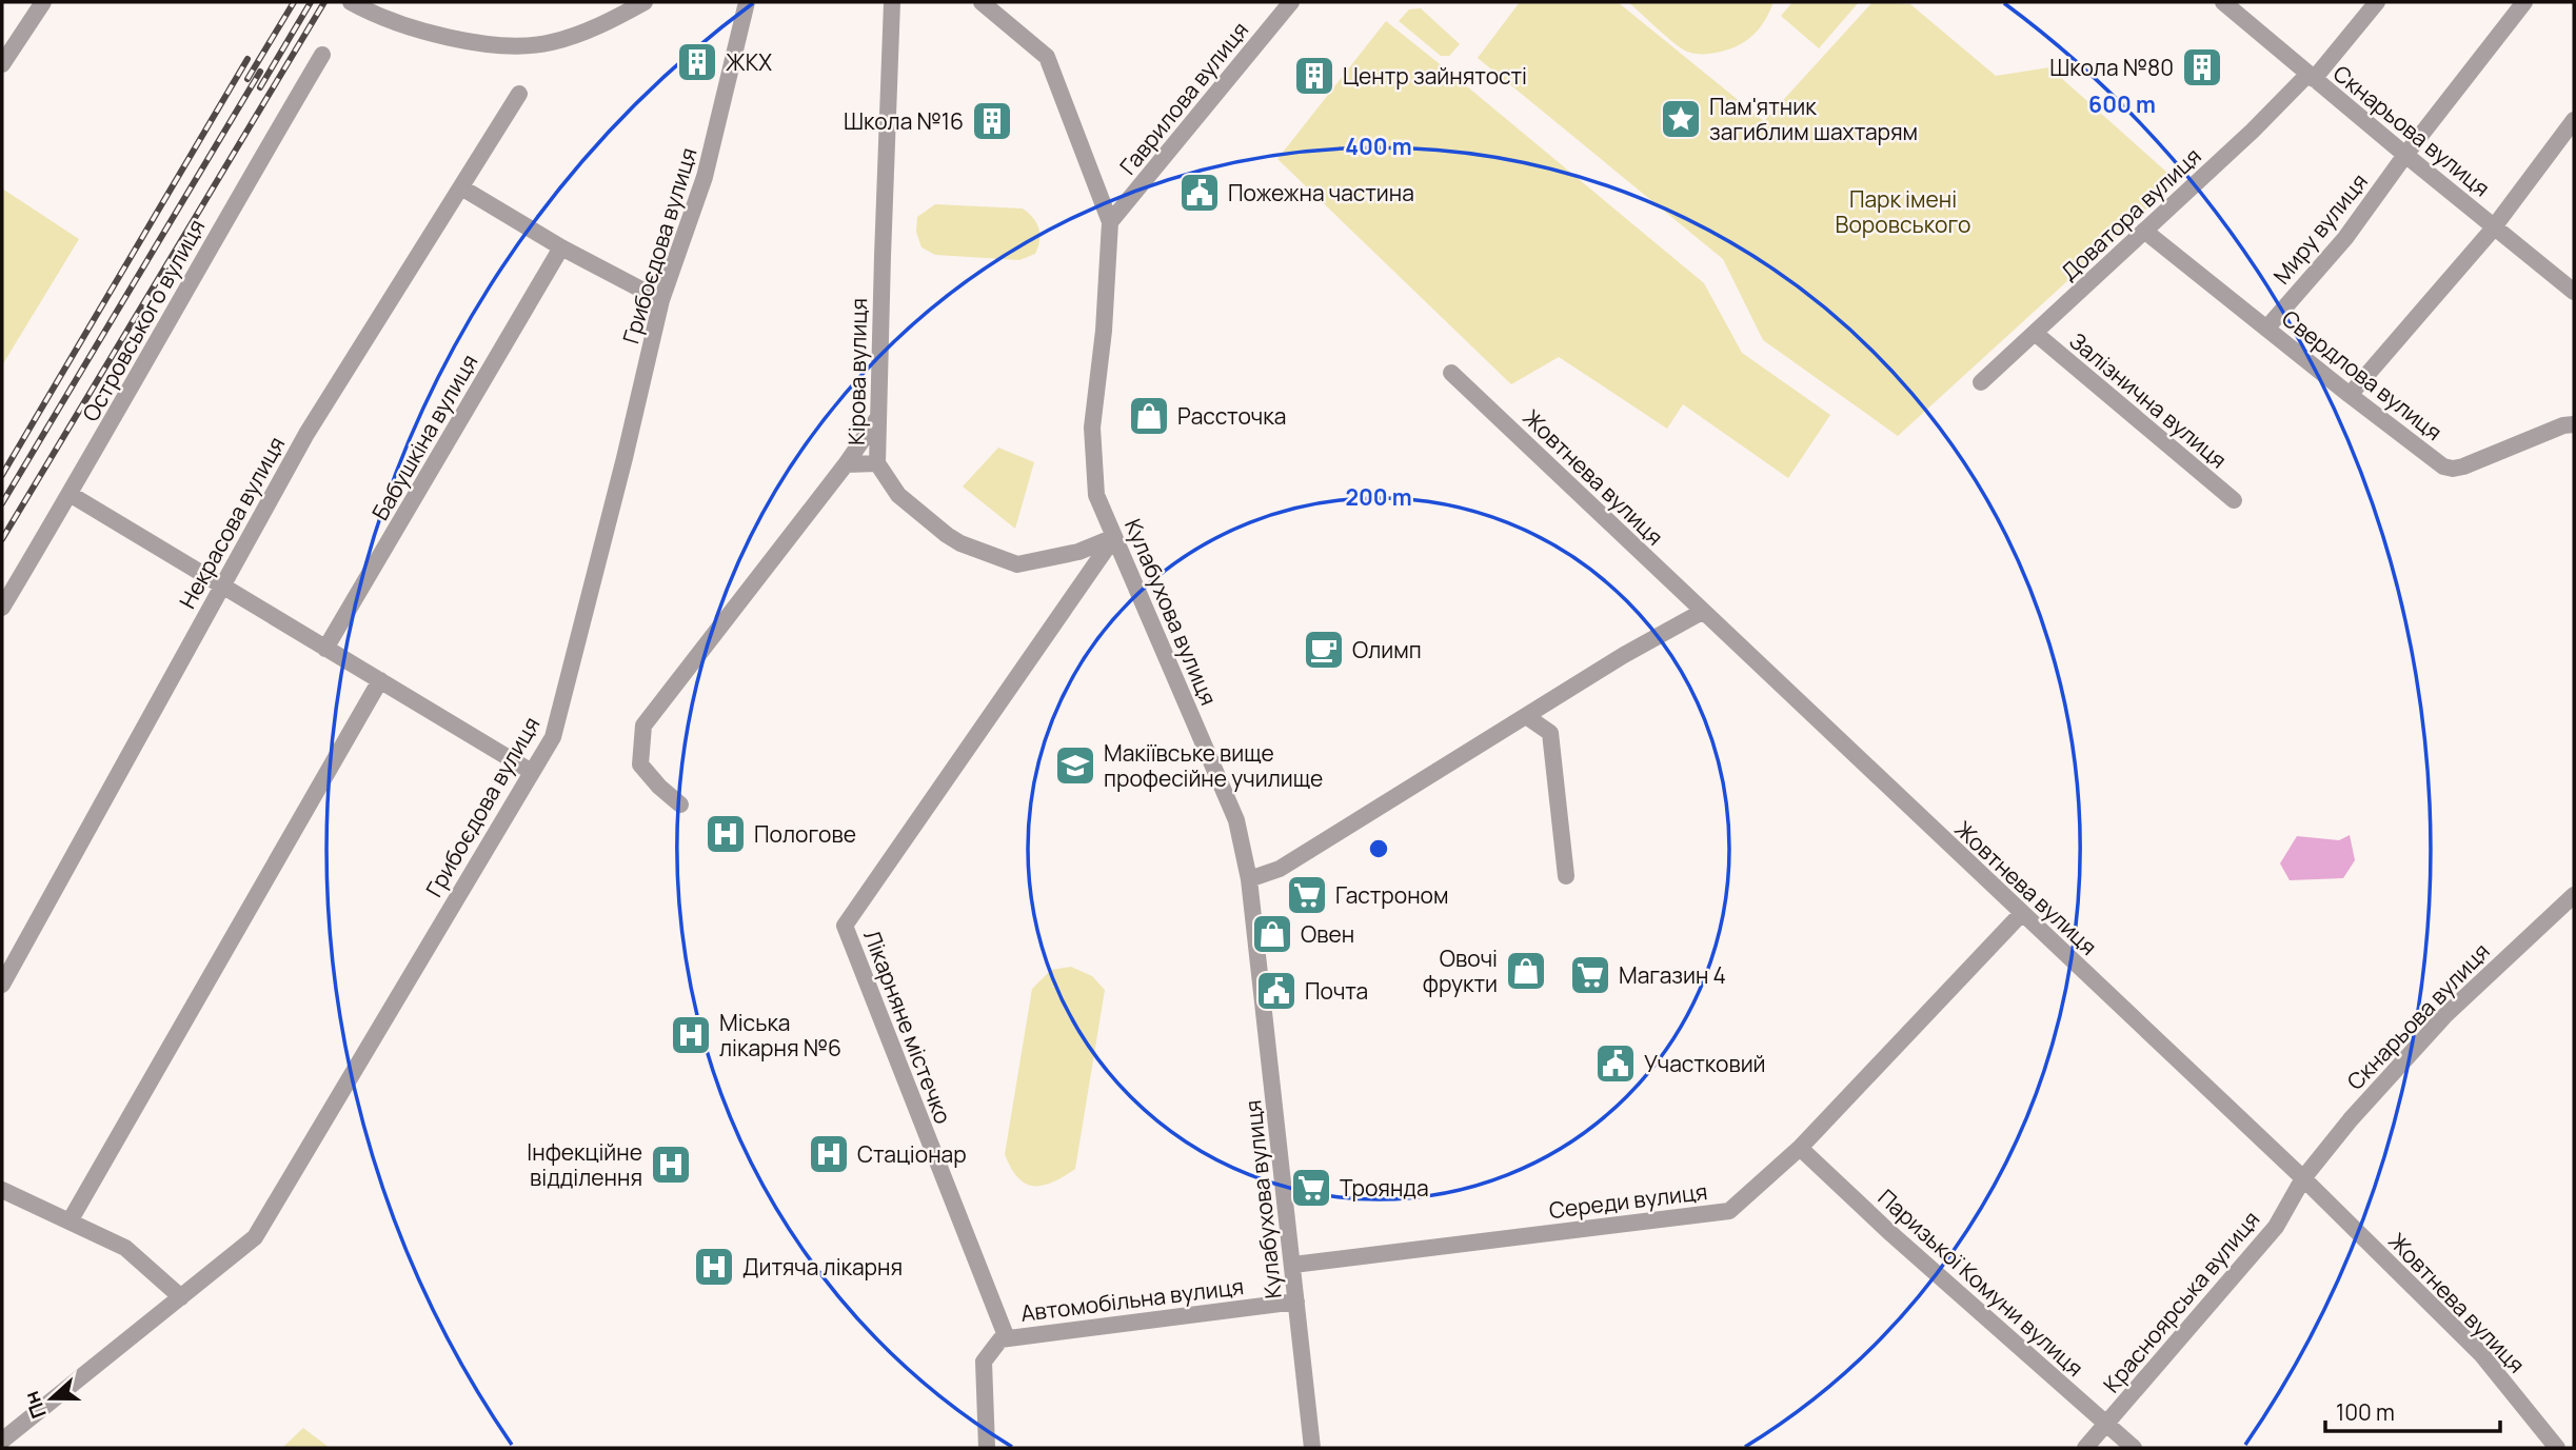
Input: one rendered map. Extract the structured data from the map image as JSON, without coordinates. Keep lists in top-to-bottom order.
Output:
{
  "streets": {
    "street": [
      "Гаврилова вулиця",
      "Скнарьова вулиця",
      "Доватора вулиця",
      "Миру вулиця",
      "Грибоєдова вулиця",
      "Островського вулиця",
      "Кірова вулиця",
      "Свердлова вулиця",
      "Залізнична вулиця",
      "Бабушкіна вулиця",
      "Жовтнева вулиця",
      "Некрасова вулиця",
      "Кулабухова вулиця",
      "Лікарняне містечко",
      "Середи вулиця",
      "Паризької Комуни вулиця",
      "Автомобільна вулиця",
      "Красноярська вулиця"
    ]
  },
  "crossings": [
    ["Гаврилова вулиця", "Кулабухова вулиця"],
    ["Скнарьова вулиця", "Доватора вулиця"],
    ["Скнарьова вулиця", "Миру вулиця"],
    ["Скнарьова вулиця", "Жовтнева вулиця"],
    ["Скнарьова вулиця", "Красноярська вулиця"],
    ["Доватора вулиця", "Свердлова вулиця"],
    ["Доватора вулиця", "Залізнична вулиця"],
    ["Миру вулиця", "Свердлова вулиця"],
    ["Кірова вулиця", "Кулабухова вулиця"],
    ["Кірова вулиця", "Лікарняне містечко"],
    ["Жовтнева вулиця", "Середи вулиця"],
    ["Жовтнева вулиця", "Красноярська вулиця"],
    ["Кулабухова вулиця", "Лікарняне містечко"],
    ["Кулабухова вулиця", "Середи вулиця"],
    ["Кулабухова вулиця", "Автомобільна вулиця"],
    ["Лікарняне містечко", "Автомобільна вулиця"],
    ["Середи вулиця", "Паризької Комуни вулиця"],
    ["Паризької Комуни вулиця", "Красноярська вулиця"]
  ],
  "parks": ["Парк імені Воровського"],
  "places": {
    "building": [
      "ЖКХ",
      "Школа №80",
      "Центр зайнятості",
      "Школа №16"
    ],
    "place": ["Пам'ятник загиблим шахтарям"],
    "public building": ["Пожежна частина", "Почта", "Участковий"],
    "shop": ["Рассточка", "Овен", "Овочі фрукти"],
    "cafe": ["Олимп"],
    "school or university": ["Макіївське вище професійне училище"],
    "hospital": [
      "Пологове",
      "Міська лікарня №6",
      "Стаціонар",
      "Інфекційне відділення",
      "Дитяча лікарня"
    ],
    "supermarket": ["Гастроном", "Магазин 4", "Троянда"]
  },
  "scale_bar": "100 m",
  "north": "left",
  "rings": ["600 m", "400 m", "200 m"]
}
